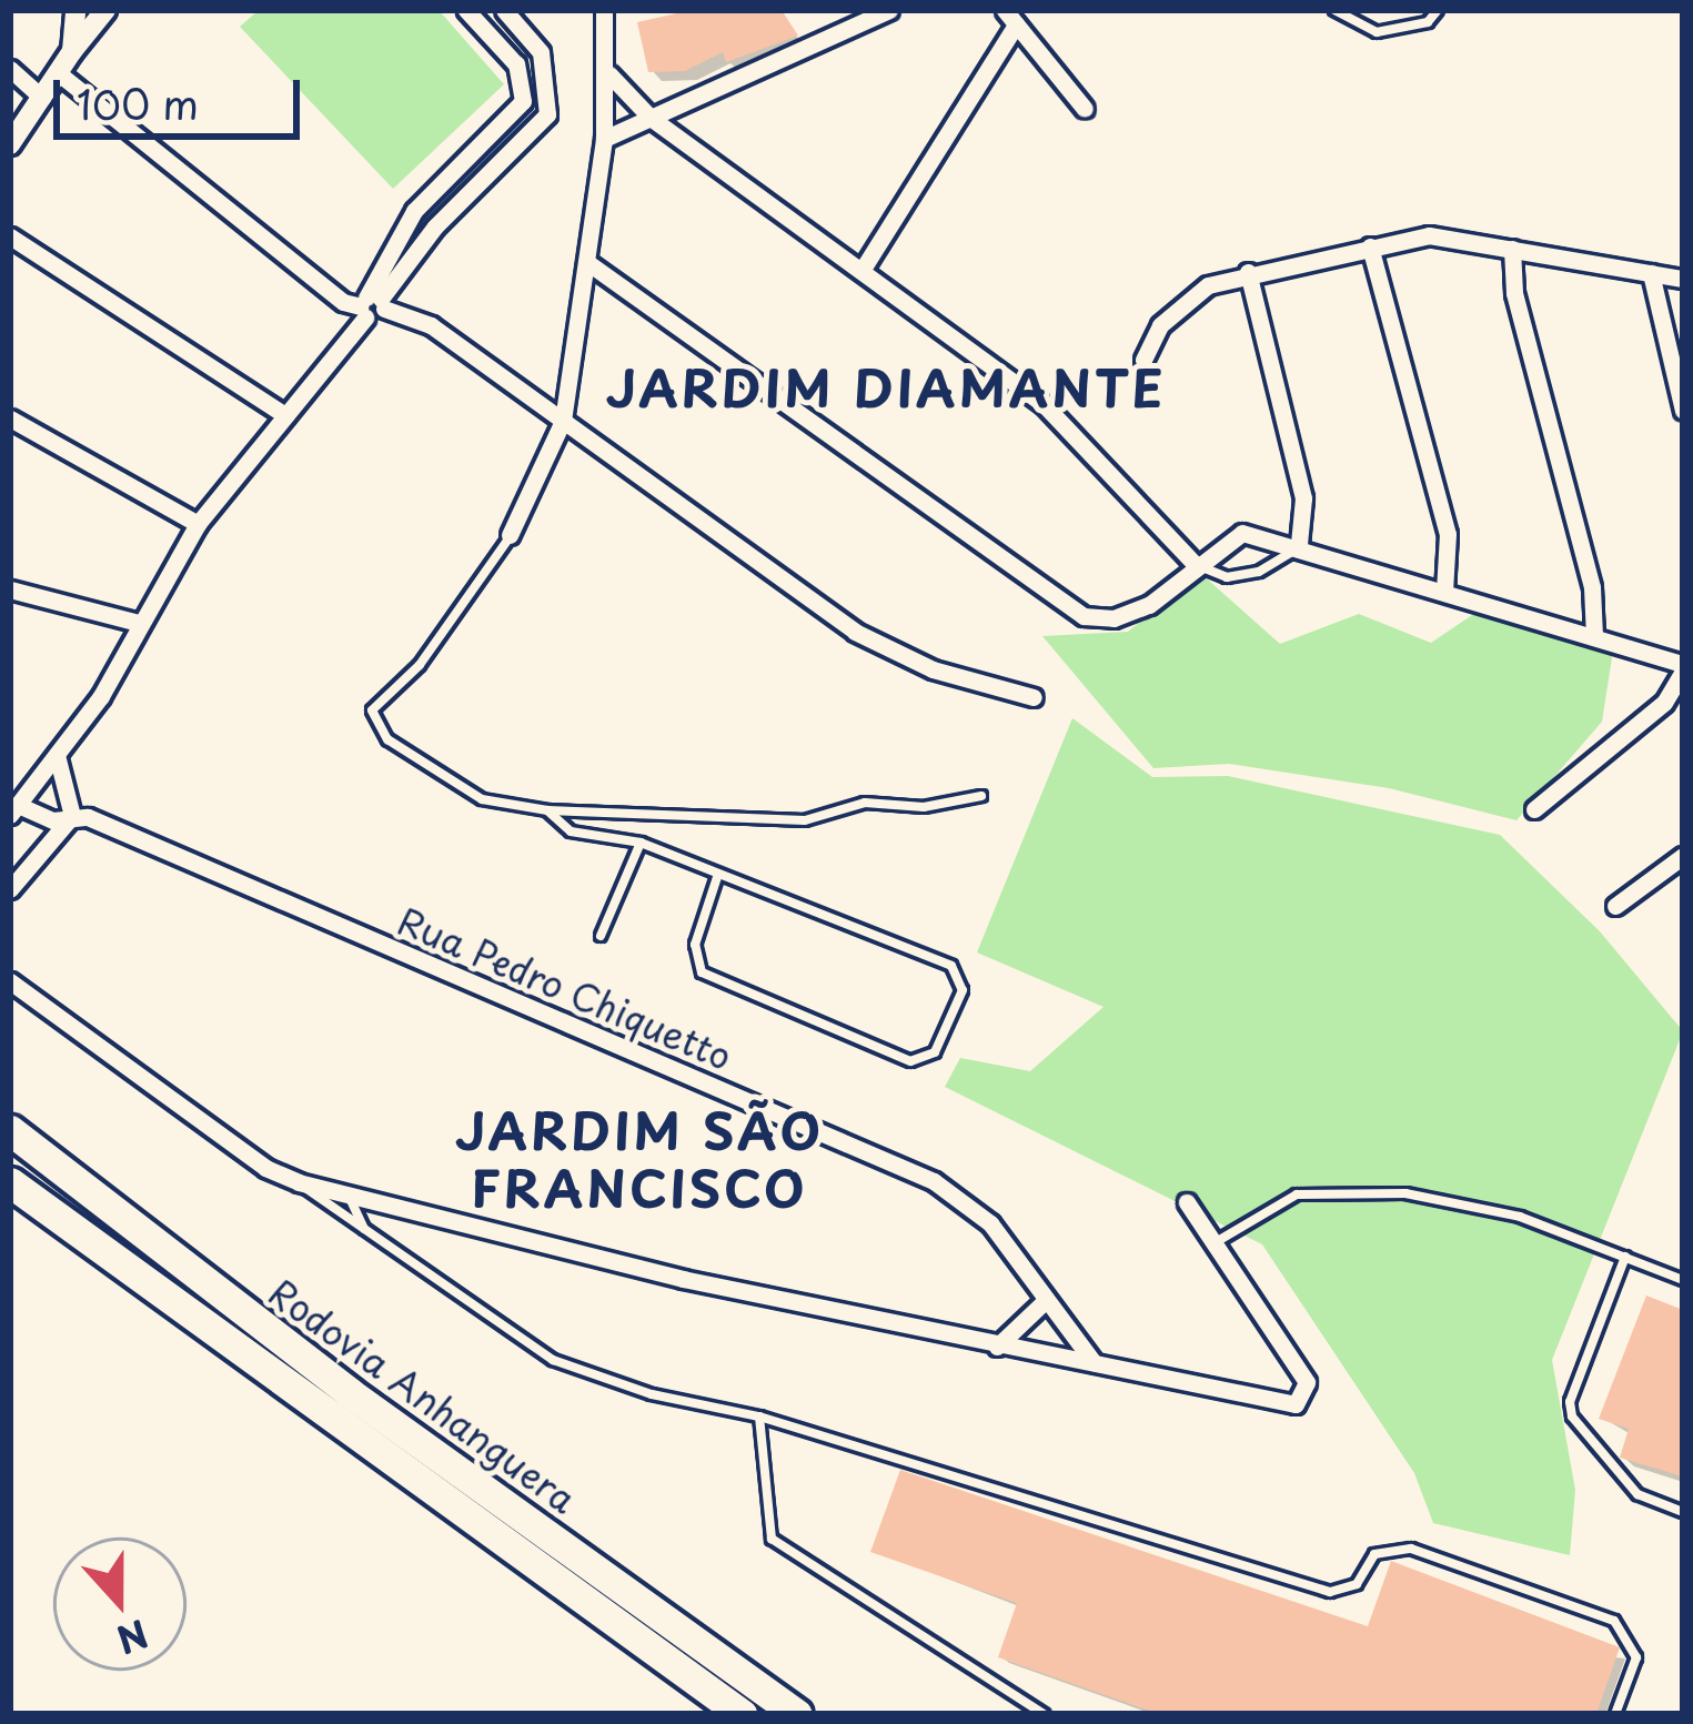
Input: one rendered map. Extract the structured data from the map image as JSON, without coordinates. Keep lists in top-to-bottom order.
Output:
{
  "streets": {
    "highway": ["Rodovia Anhanguera"],
    "street": ["Rua Pedro Chiquetto"]
  },
  "districts": ["JARDIM DIAMANTE", "JARDIM SÃO FRANCISCO"],
  "scale_bar": "100 m",
  "north": "bottom"
}
